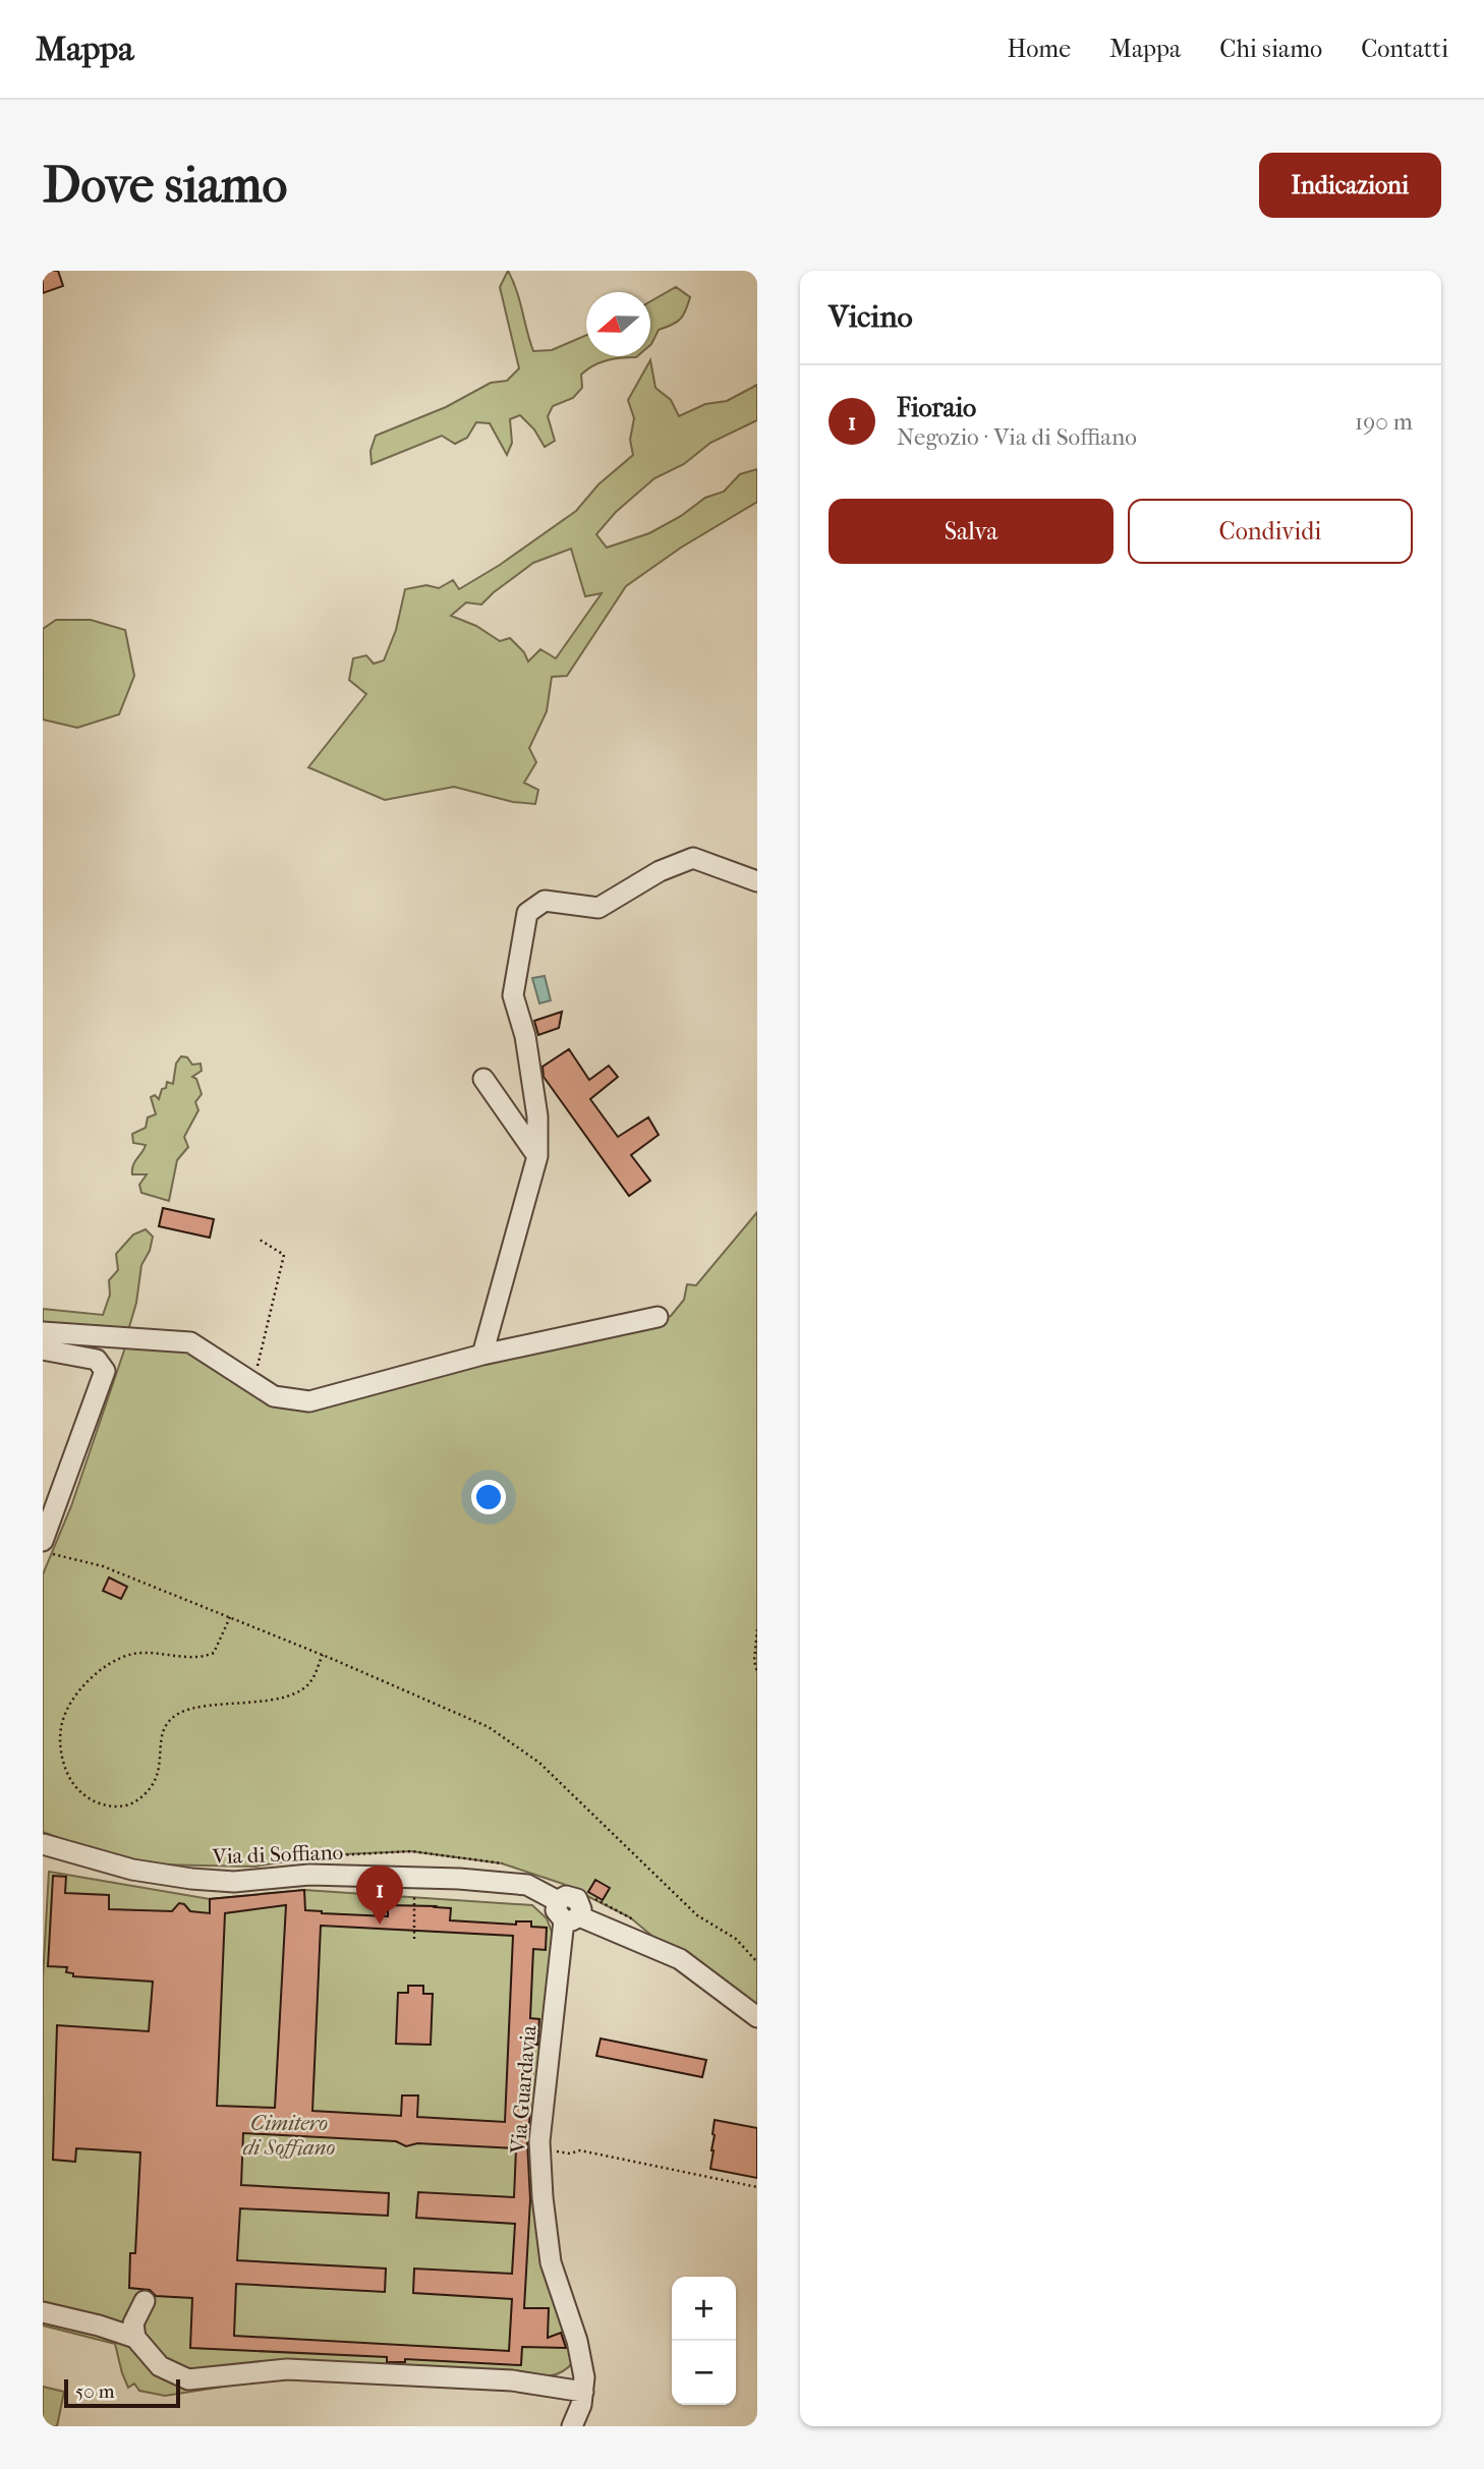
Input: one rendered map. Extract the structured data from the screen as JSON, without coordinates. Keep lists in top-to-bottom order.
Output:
{
  "streets": {
    "street": ["Via di Soffiano", "Via Guardavia"]
  },
  "crossings": [
    ["Via di Soffiano", "Via Guardavia"]
  ],
  "parks": ["Cimitero di Soffiano"],
  "scale_bar": "50 m",
  "north": "left",
  "page": {
    "header": "Mappa",
    "nav": [
      "Home",
      "Mappa",
      "Chi siamo",
      "Contatti"
    ],
    "buttons": [
      "Indicazioni",
      ["Salva", "Condividi"]
    ],
    "title": "Dove siamo",
    "heading": "Vicino",
    "list": [
      {
        "mark": "1",
        "name": "Fioraio",
        "note": "Negozio · Via di Soffiano",
        "value": "190 m"
      }
    ],
    "pins": "1",
    "map_buttons": ["+", "−"],
    "scale": "50 m"
  }
}
